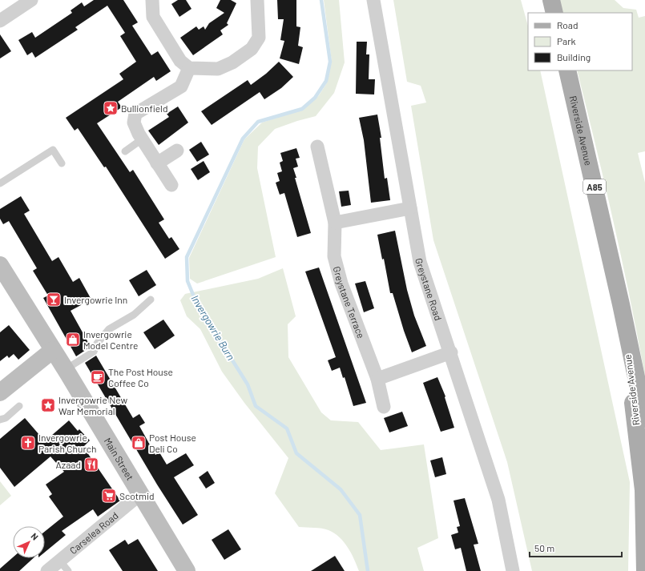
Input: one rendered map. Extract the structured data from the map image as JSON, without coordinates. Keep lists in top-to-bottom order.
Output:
{
  "streets": {
    "main road": ["Riverside Avenue", "A85"],
    "street": [
      "Greystane Road",
      "Greystane Terrace",
      "Main Street",
      "Carselea Road"
    ]
  },
  "crossings": [
    ["Main Street", "Carselea Road"]
  ],
  "water": ["Invergowrie Burn"],
  "places": {
    "place": ["Bullionfield", "Invergowrie New War Memorial"],
    "bar": ["Invergowrie Inn"],
    "shop": ["Invergowrie Model Centre", "Post House Deli Co"],
    "cafe": ["The Post House Coffee Co"],
    "church": ["Invergowrie Parish Church"],
    "restaurant": ["Azaad"],
    "supermarket": ["Scotmid"]
  },
  "legend": ["Road", "Park", "Building"],
  "scale_bar": "50 m",
  "north": "top right"
}
